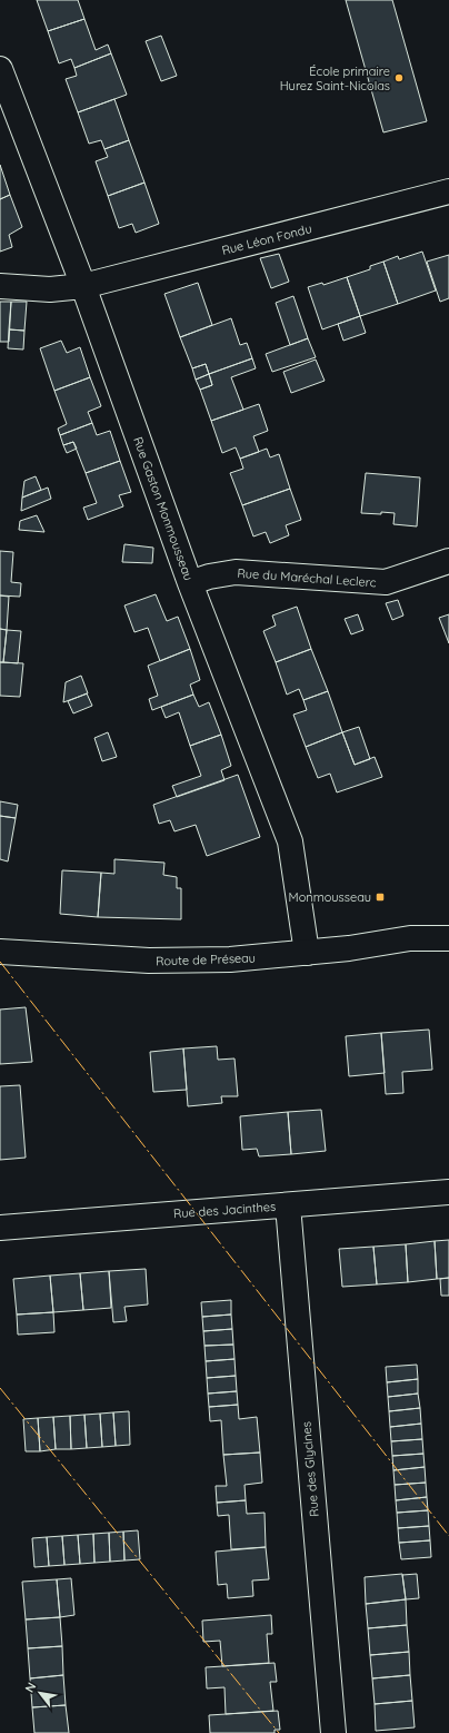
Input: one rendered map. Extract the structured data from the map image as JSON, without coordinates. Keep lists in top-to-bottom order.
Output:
{
  "streets": {
    "street": [
      "Rue Léon Fondu",
      "Rue Gaston Monmousseau",
      "Rue du Maréchal Leclerc",
      "Route de Préseau",
      "Rue des Jacinthes",
      "Rue des Glycines"
    ]
  },
  "crossings": [
    ["Rue Léon Fondu", "Rue Gaston Monmousseau"],
    ["Rue Gaston Monmousseau", "Rue du Maréchal Leclerc"],
    ["Rue Gaston Monmousseau", "Route de Préseau"],
    ["Rue des Jacinthes", "Rue des Glycines"]
  ],
  "places": {
    "other": ["École primaire Hurez Saint-Nicolas"],
    "transit": ["Monmousseau"]
  },
  "north": "top left"
}
